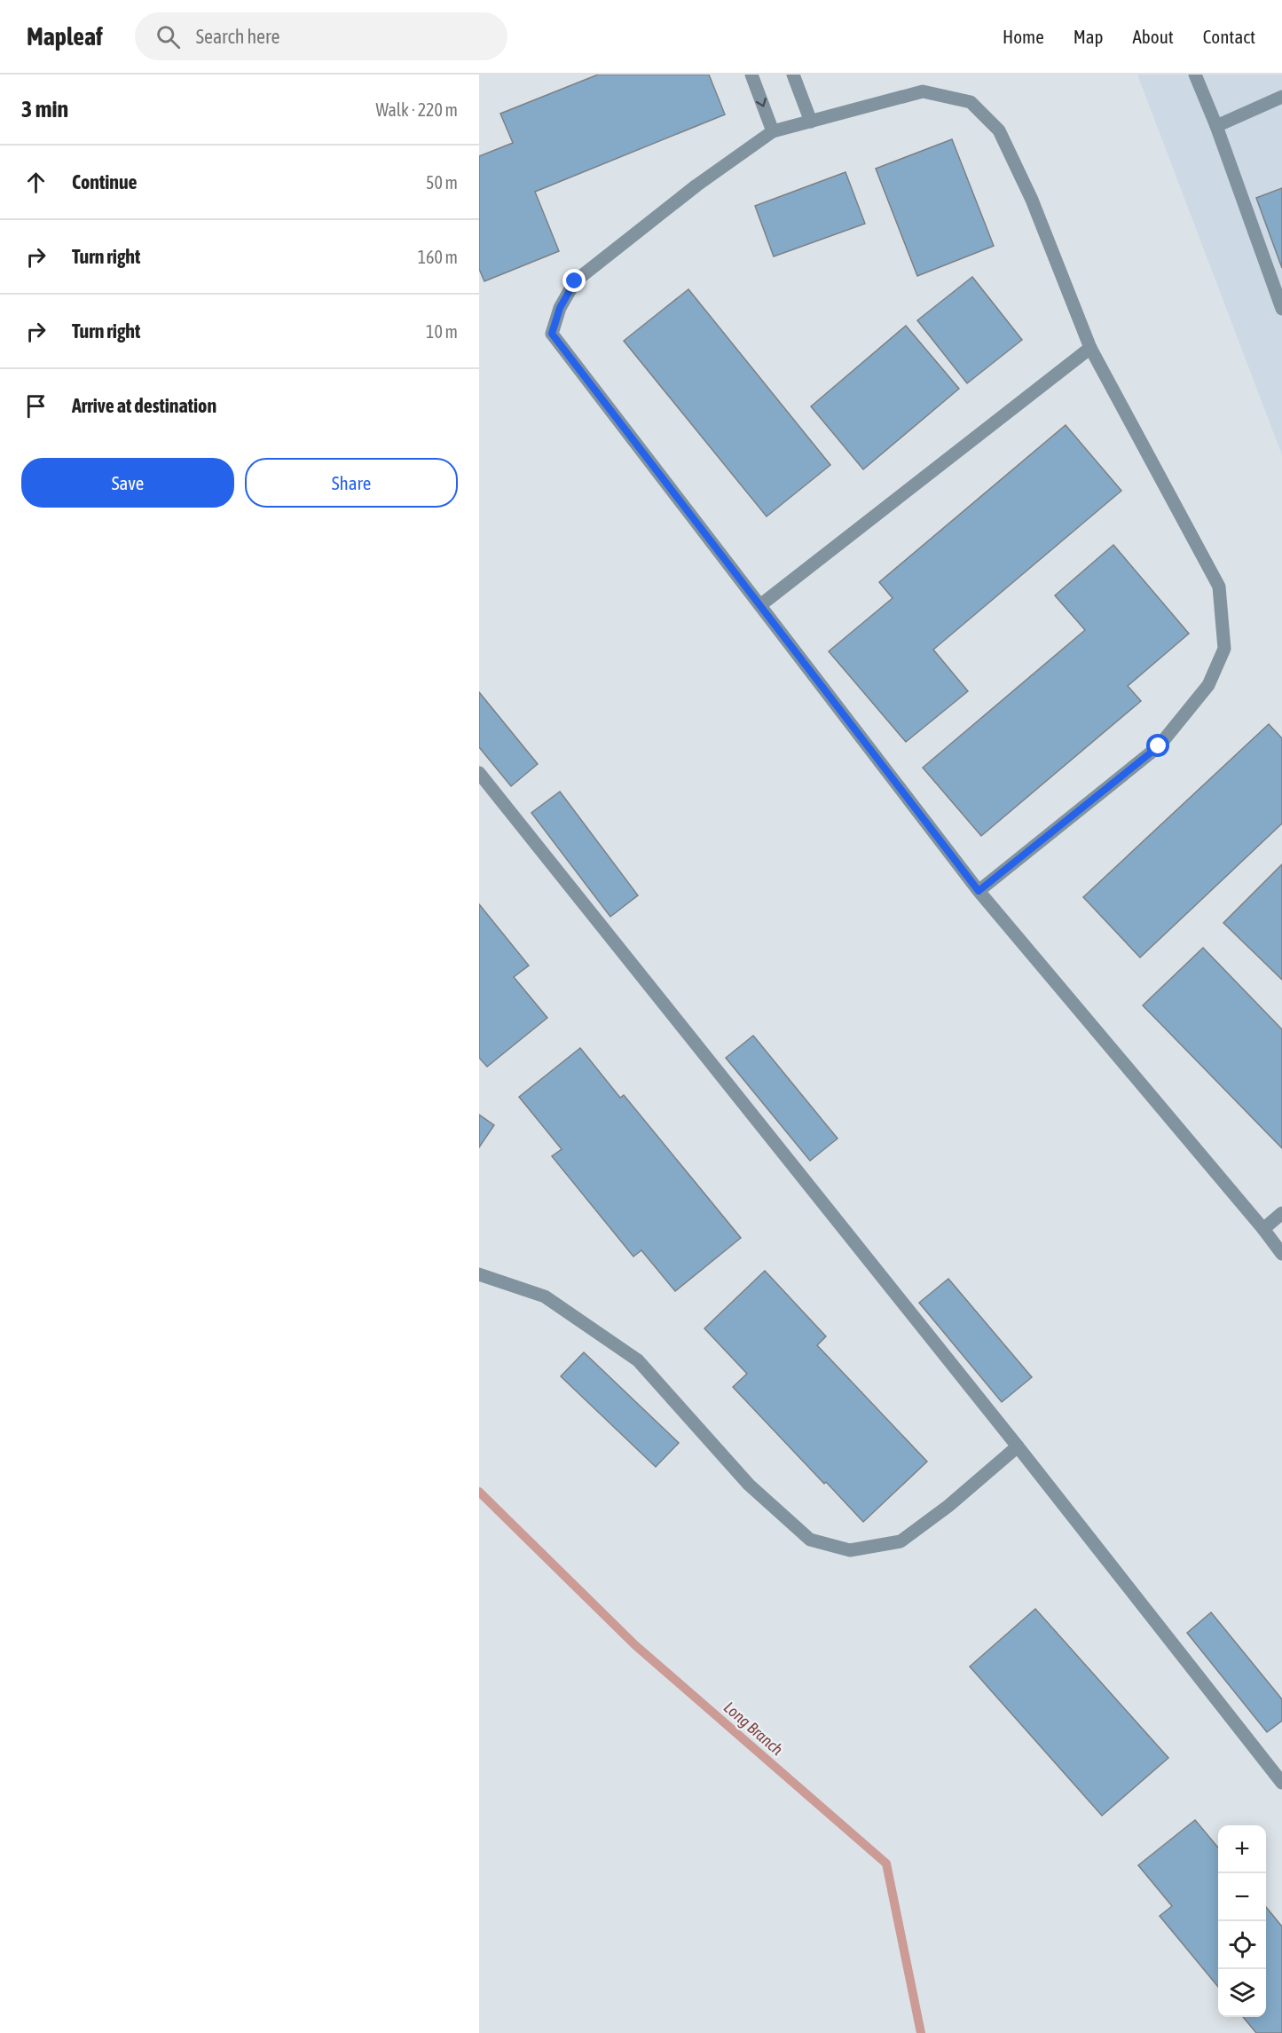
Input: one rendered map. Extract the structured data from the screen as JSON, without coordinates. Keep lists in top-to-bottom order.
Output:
{
  "water": ["Long Branch"],
  "page": {
    "header": "Mapleaf",
    "search": "Search here",
    "nav": [
      "Home",
      "Map",
      "About",
      "Contact"
    ],
    "heading": ["3 min", "Walk · 220 m"],
    "list": [
      ["Continue", "50 m"],
      ["Turn right", "160 m"],
      ["Turn right", "10 m"],
      "Arrive at destination"
    ],
    "buttons": ["Save", "Share"],
    "map_buttons": ["+", "−"]
  }
}
